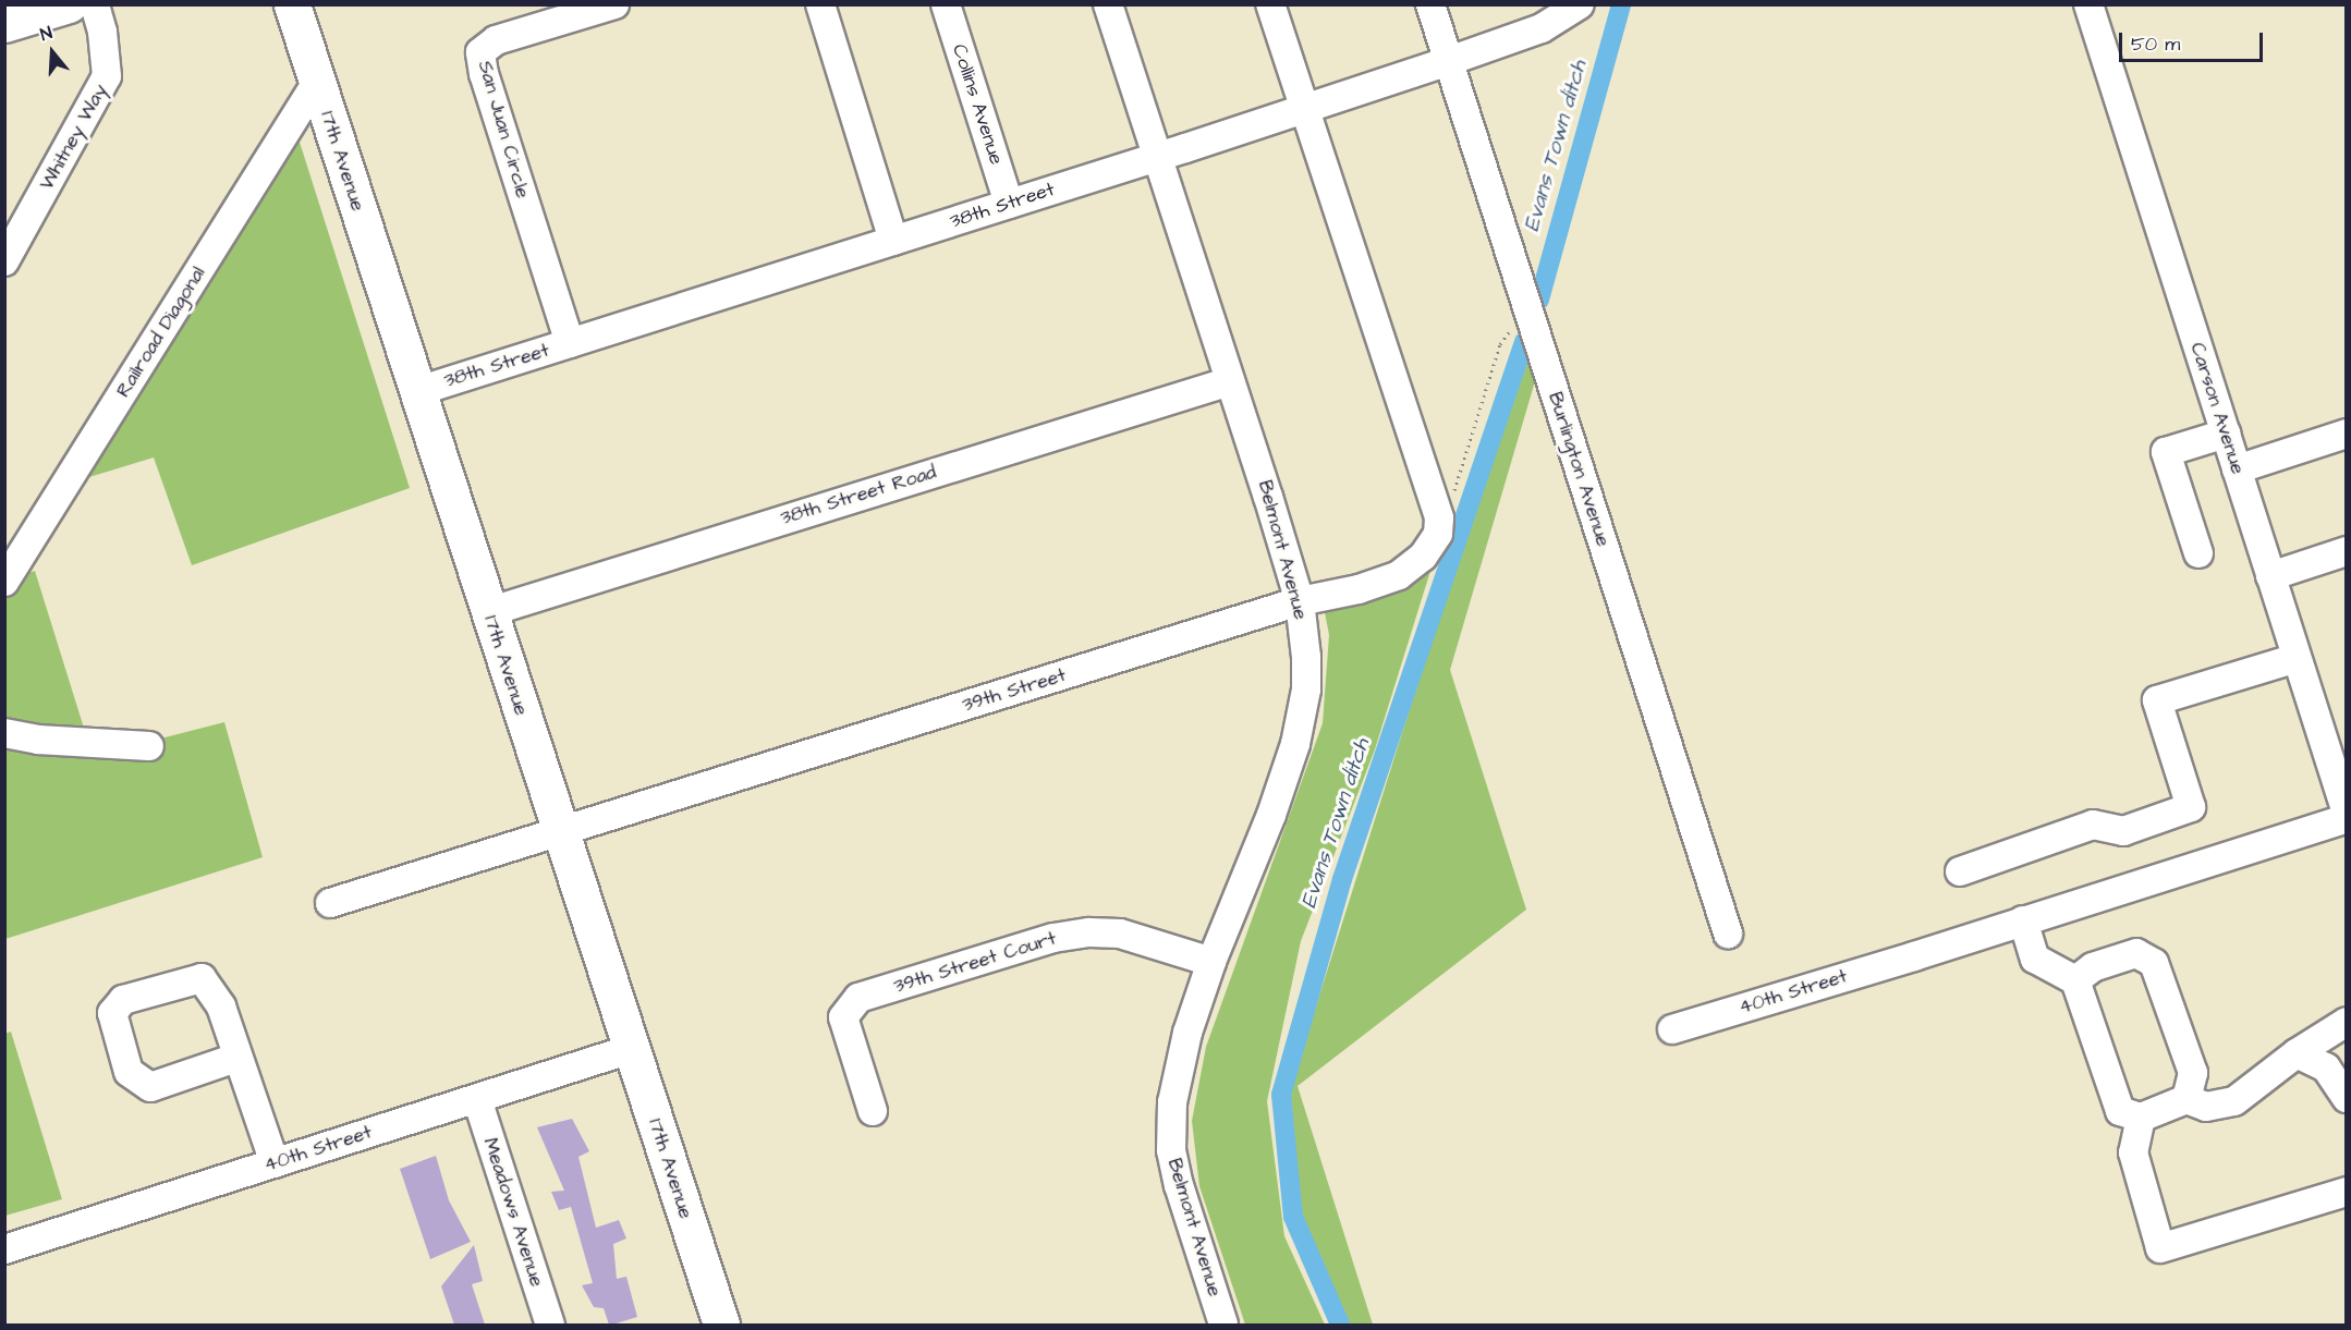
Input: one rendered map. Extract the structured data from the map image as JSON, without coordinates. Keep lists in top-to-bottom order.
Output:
{
  "streets": {
    "main road": ["17th Avenue"],
    "street": [
      "Collins Avenue",
      "San Juan Circle",
      "Whitney Way",
      "38th Street",
      "Railroad Diagonal",
      "Carson Avenue",
      "Burlington Avenue",
      "38th Street Road",
      "Belmont Avenue",
      "39th Street",
      "39th Street Court",
      "40th Street",
      "Meadows Avenue"
    ]
  },
  "crossings": [
    ["Collins Avenue", "38th Street"],
    ["San Juan Circle", "38th Street"],
    ["17th Avenue", "38th Street"],
    ["17th Avenue", "Railroad Diagonal"],
    ["17th Avenue", "38th Street Road"],
    ["17th Avenue", "39th Street"],
    ["17th Avenue", "40th Street"],
    ["38th Street", "Burlington Avenue"],
    ["38th Street", "Belmont Avenue"],
    ["Carson Avenue", "40th Street"],
    ["38th Street Road", "Belmont Avenue"],
    ["Belmont Avenue", "39th Street"],
    ["Belmont Avenue", "39th Street Court"],
    ["40th Street", "Meadows Avenue"]
  ],
  "water": ["Evans Town ditch"],
  "scale_bar": "50 m",
  "north": "top"
}
